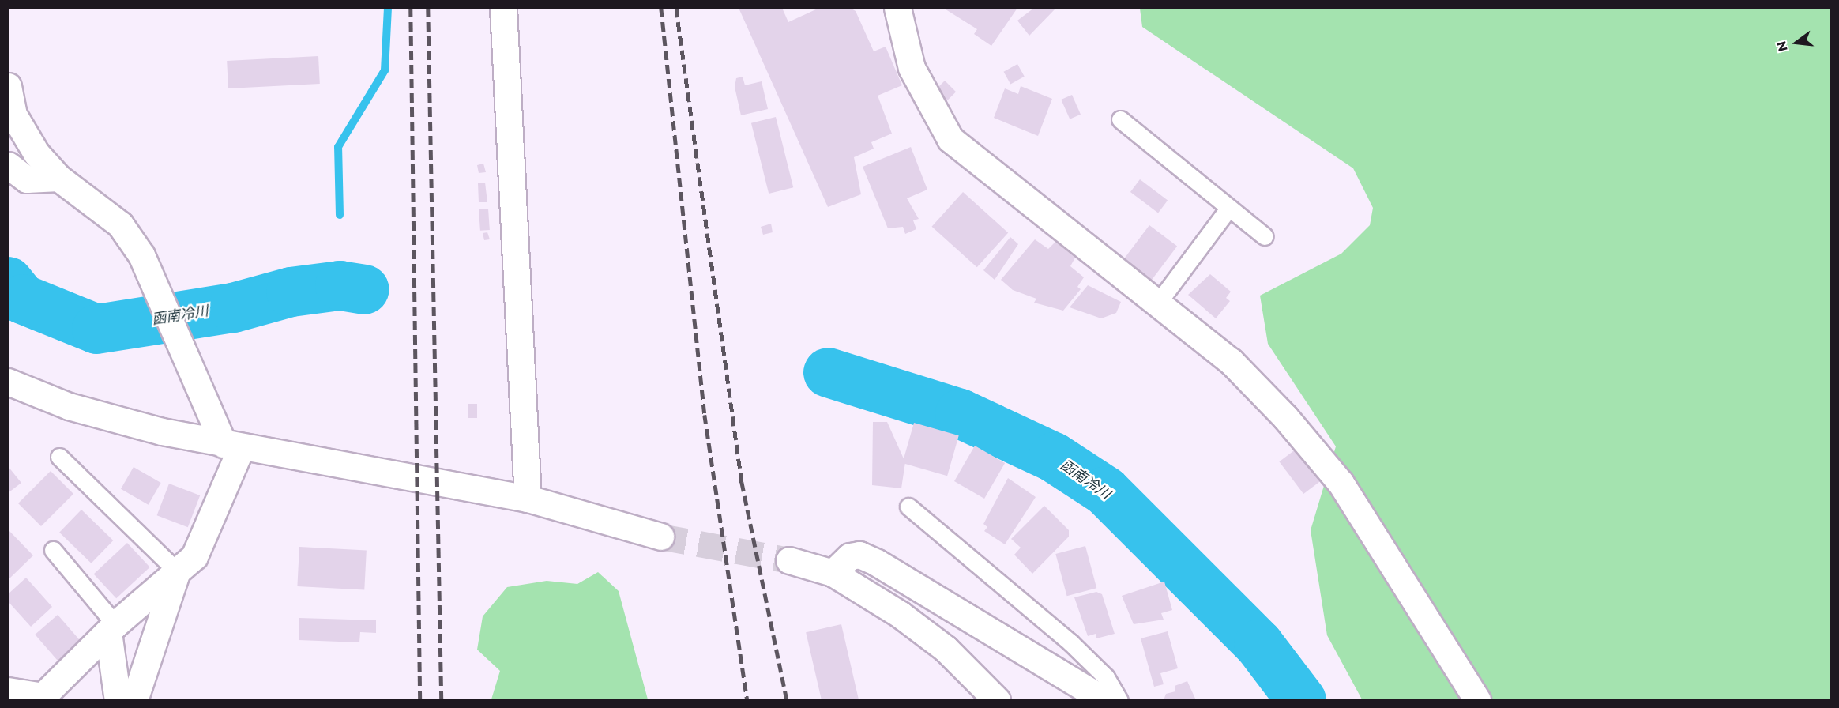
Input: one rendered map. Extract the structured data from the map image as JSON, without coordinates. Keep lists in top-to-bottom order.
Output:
{
  "water": ["函南冷川"],
  "north": "left"
}
